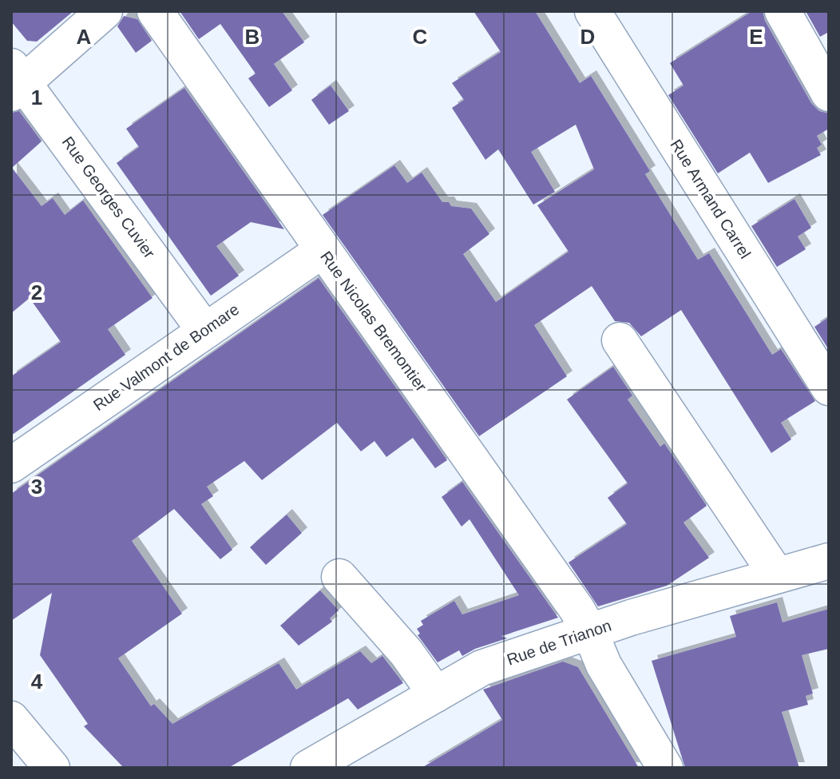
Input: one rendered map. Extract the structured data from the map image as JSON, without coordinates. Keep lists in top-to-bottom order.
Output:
{
  "streets": {
    "street": [
      "Rue Georges Cuvier",
      "Rue Armand Carrel",
      "Rue Nicolas Bremontier",
      "Rue Valmont de Bomare",
      "Rue de Trianon"
    ]
  },
  "crossings": [
    ["Rue Georges Cuvier", "Rue Valmont de Bomare"],
    ["Rue Nicolas Bremontier", "Rue Valmont de Bomare"],
    ["Rue Nicolas Bremontier", "Rue de Trianon"]
  ],
  "grid": {
    "columns": [
      "A",
      "B",
      "C",
      "D",
      "E"
    ],
    "rows": [
      "1",
      "2",
      "3",
      "4"
    ]
  }
}
